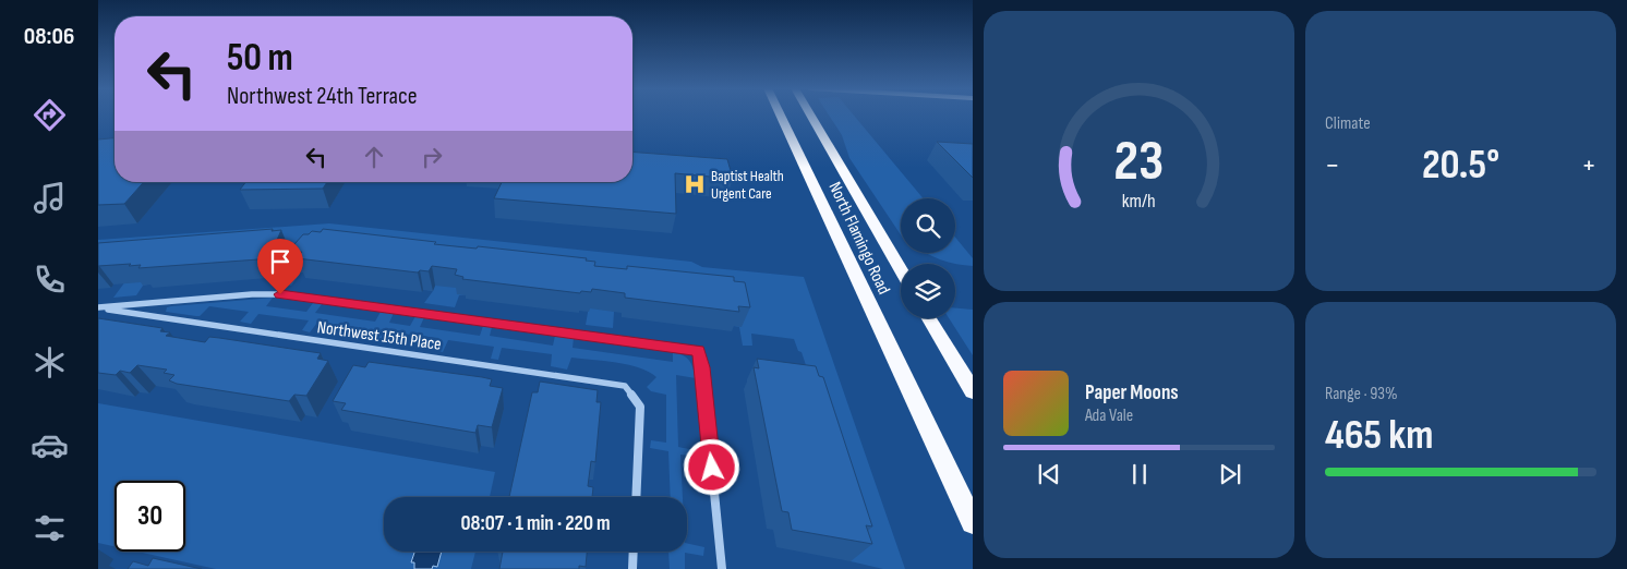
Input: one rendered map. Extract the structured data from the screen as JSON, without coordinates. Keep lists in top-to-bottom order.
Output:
{
  "streets": {
    "highway": ["North Flamingo Road"],
    "street": ["Northwest 15th Place"]
  },
  "places": {
    "hospital": ["Baptist Health Urgent Care"]
  },
  "page": {
    "tabs": "08:06",
    "tile": [
      "Climate",
      ["Range · 93%", "465 km"]
    ],
    "turn": ["50 m", "Northwest 24th Terrace"],
    "heat": ["−", "20.5°", "+"],
    "song": ["Paper Moons", "Ada Vale"],
    "limit": "30",
    "trip": "08:07 · 1 min · 220 m",
    "gauge": ["23", "km/h"]
  }
}
